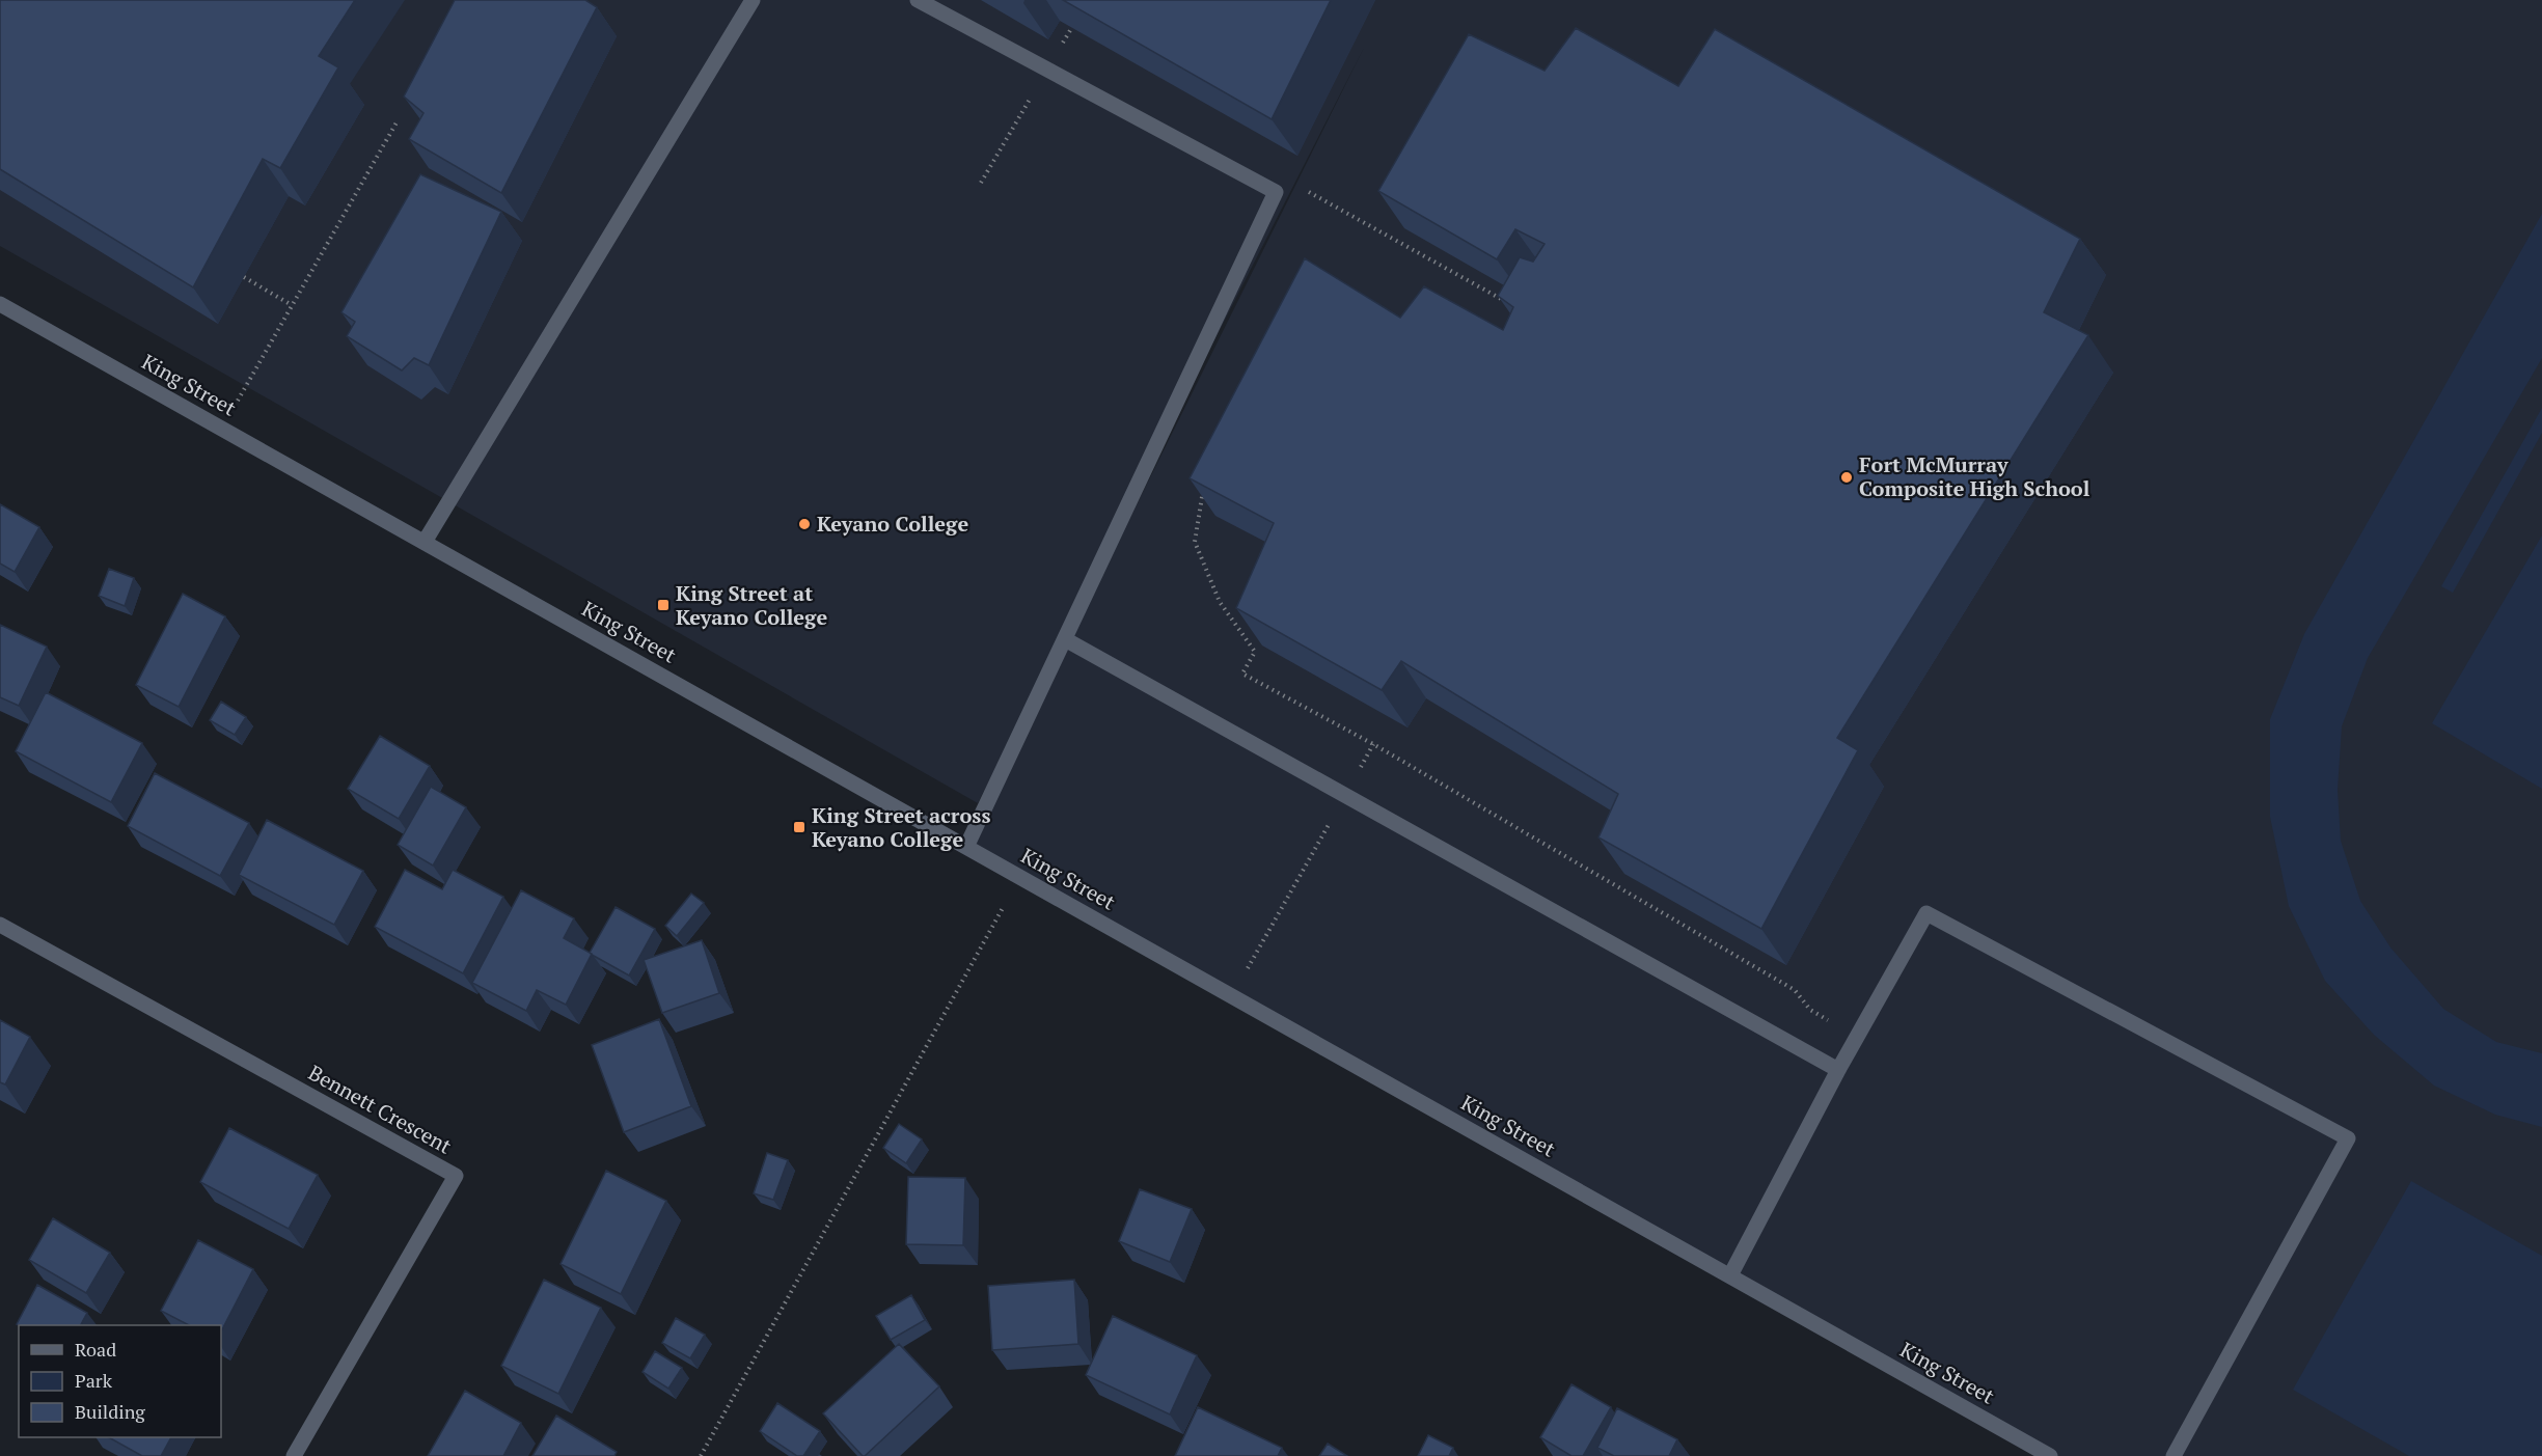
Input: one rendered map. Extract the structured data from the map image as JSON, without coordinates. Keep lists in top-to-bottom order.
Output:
{
  "streets": {
    "street": ["King Street", "Bennett Crescent"]
  },
  "places": {
    "other": ["Fort McMurray Composite High School", "Keyano College"],
    "transit": ["King Street at Keyano College", "King Street across Keyano College"]
  },
  "legend": ["Road", "Park", "Building"]
}
